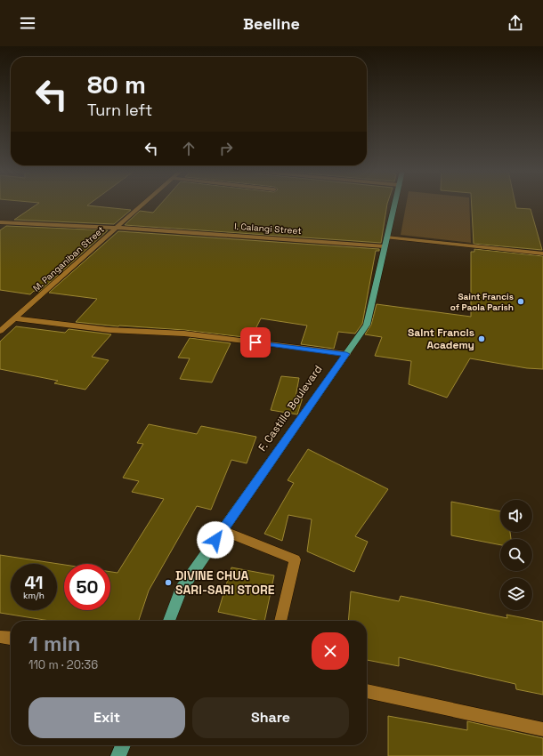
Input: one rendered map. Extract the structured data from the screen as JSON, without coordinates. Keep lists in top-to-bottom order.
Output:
{
  "streets": {
    "main road": ["F. Castillo Boulevard"],
    "street": ["I. Calangi Street", "M. Panganiban Street"]
  },
  "crossings": [
    ["I. Calangi Street", "M. Panganiban Street"],
    ["I. Calangi Street", "F. Castillo Boulevard"]
  ],
  "places": ["Saint Francis of Paola Parish", "Saint Francis Academy", "DIVINE CHUA SARI-SARI STORE"],
  "page": {
    "header": "Beeline",
    "turn": ["80 m", "Turn left"],
    "speed": "41 km/h",
    "limit": "50",
    "heading": ["1 min", "110 m · 20:36"],
    "buttons": ["Exit", "Share"]
  }
}
